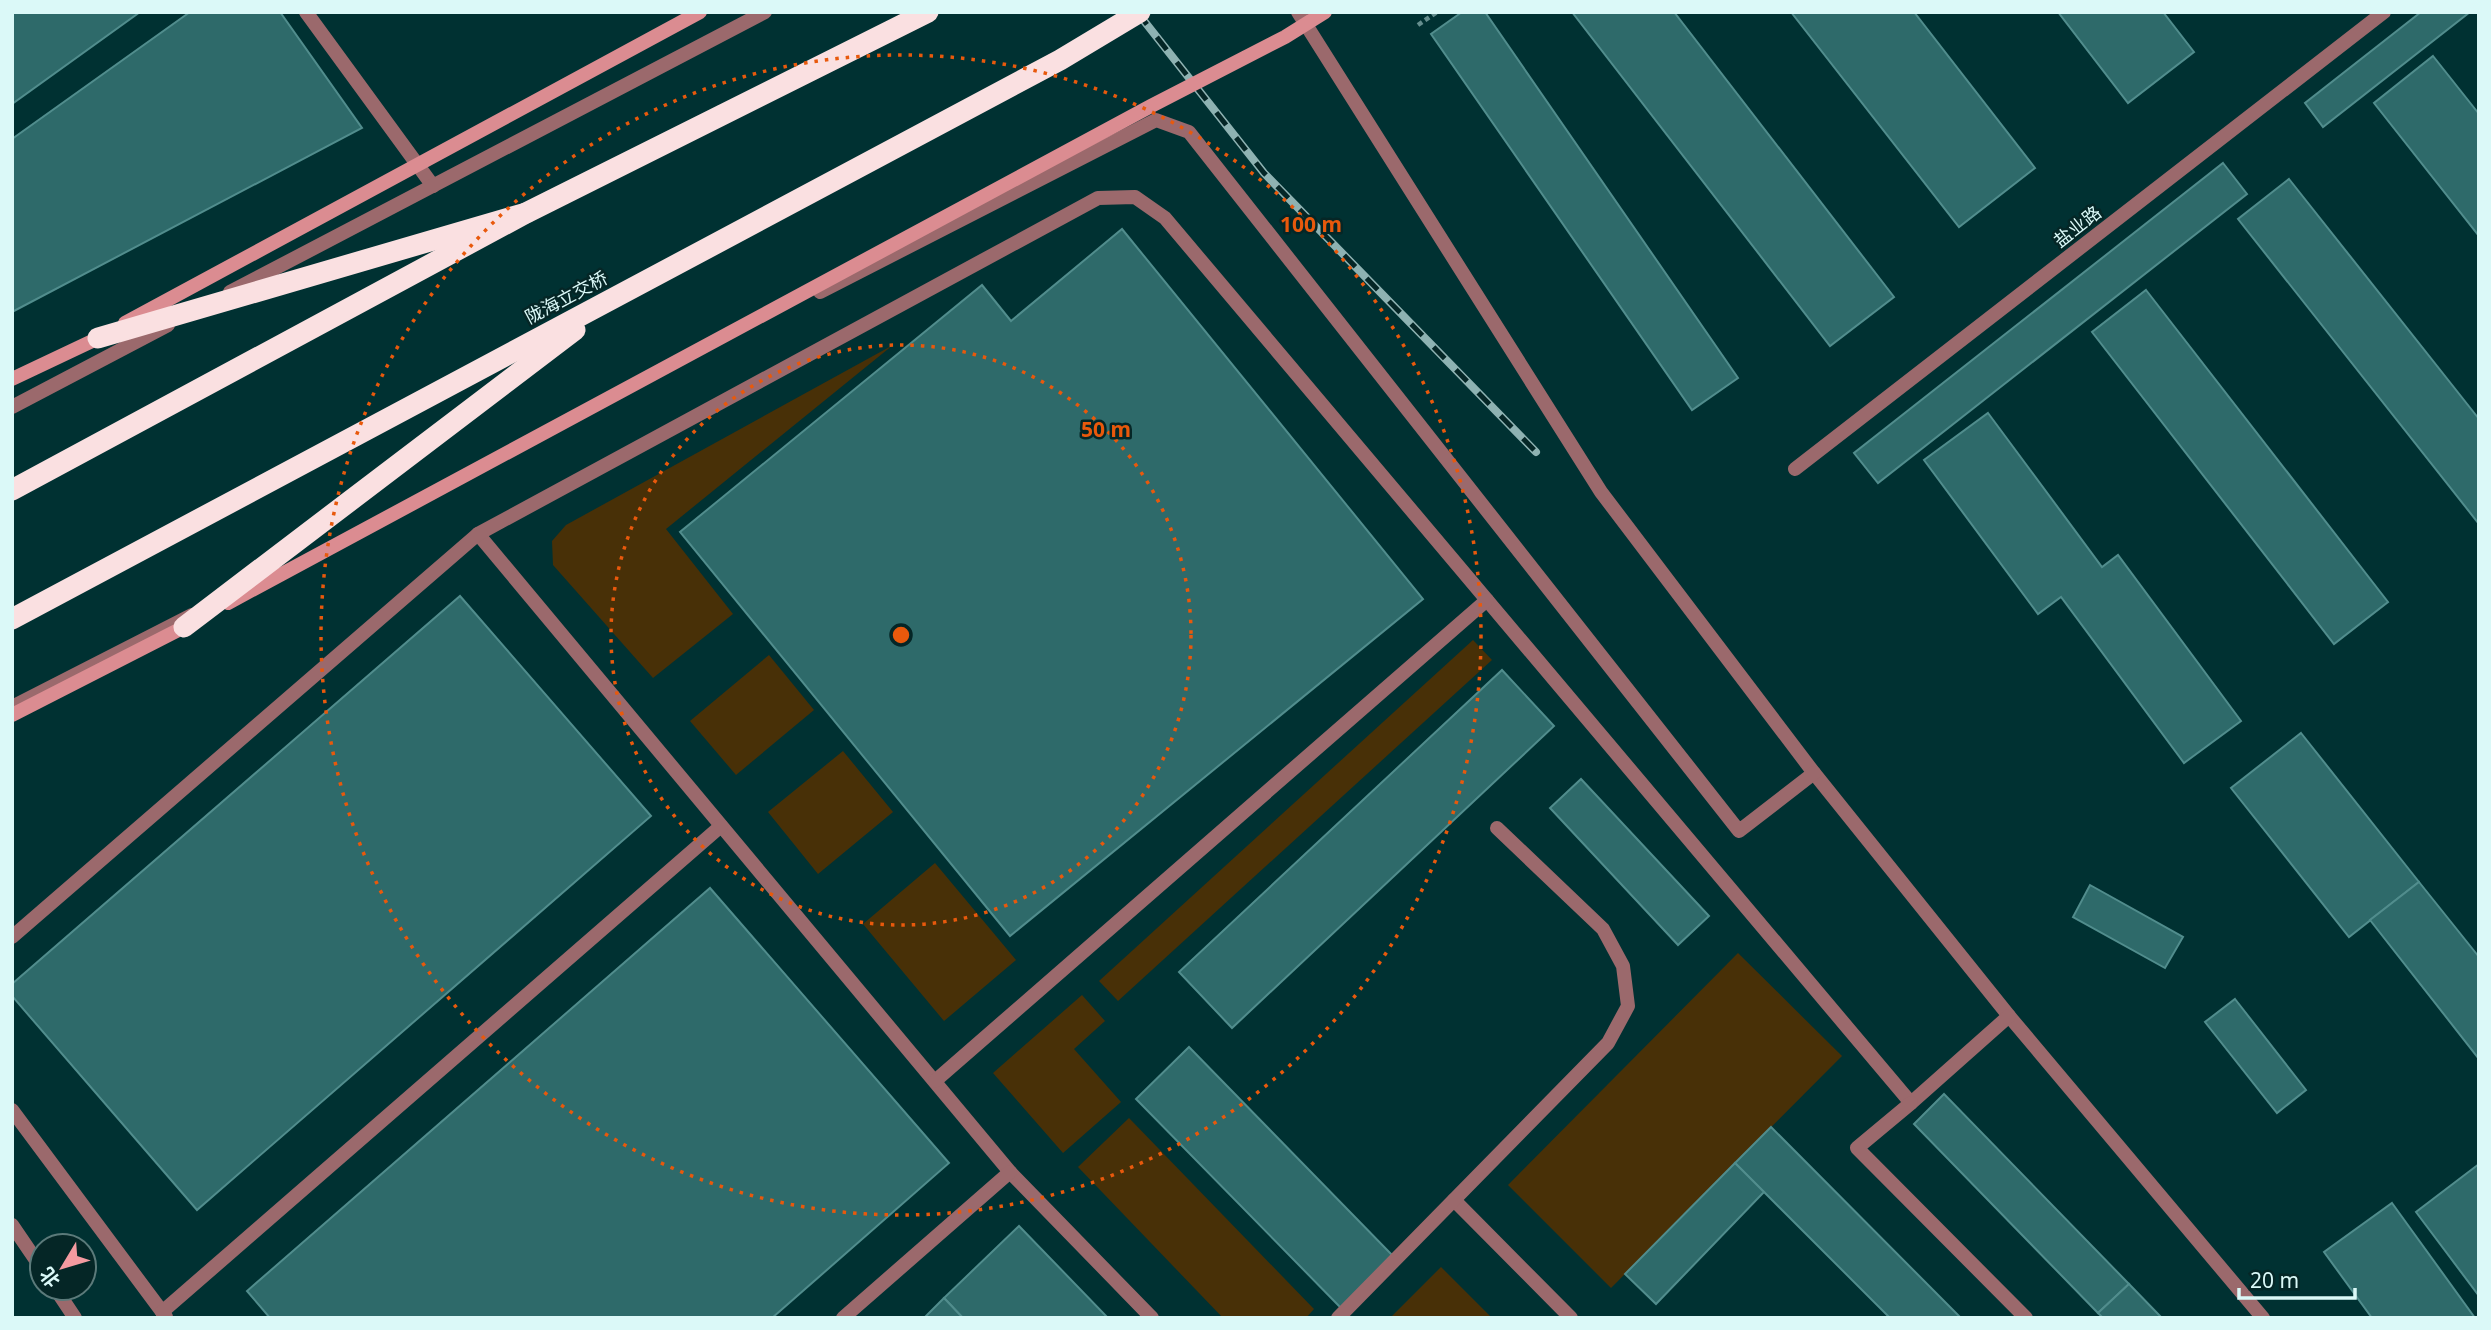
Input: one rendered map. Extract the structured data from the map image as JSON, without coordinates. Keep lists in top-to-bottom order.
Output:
{
  "streets": {
    "highway": ["陇海立交桥"],
    "street": ["盐业路"]
  },
  "scale_bar": "20 m",
  "north": "bottom left",
  "rings": ["100 m", "50 m"]
}
